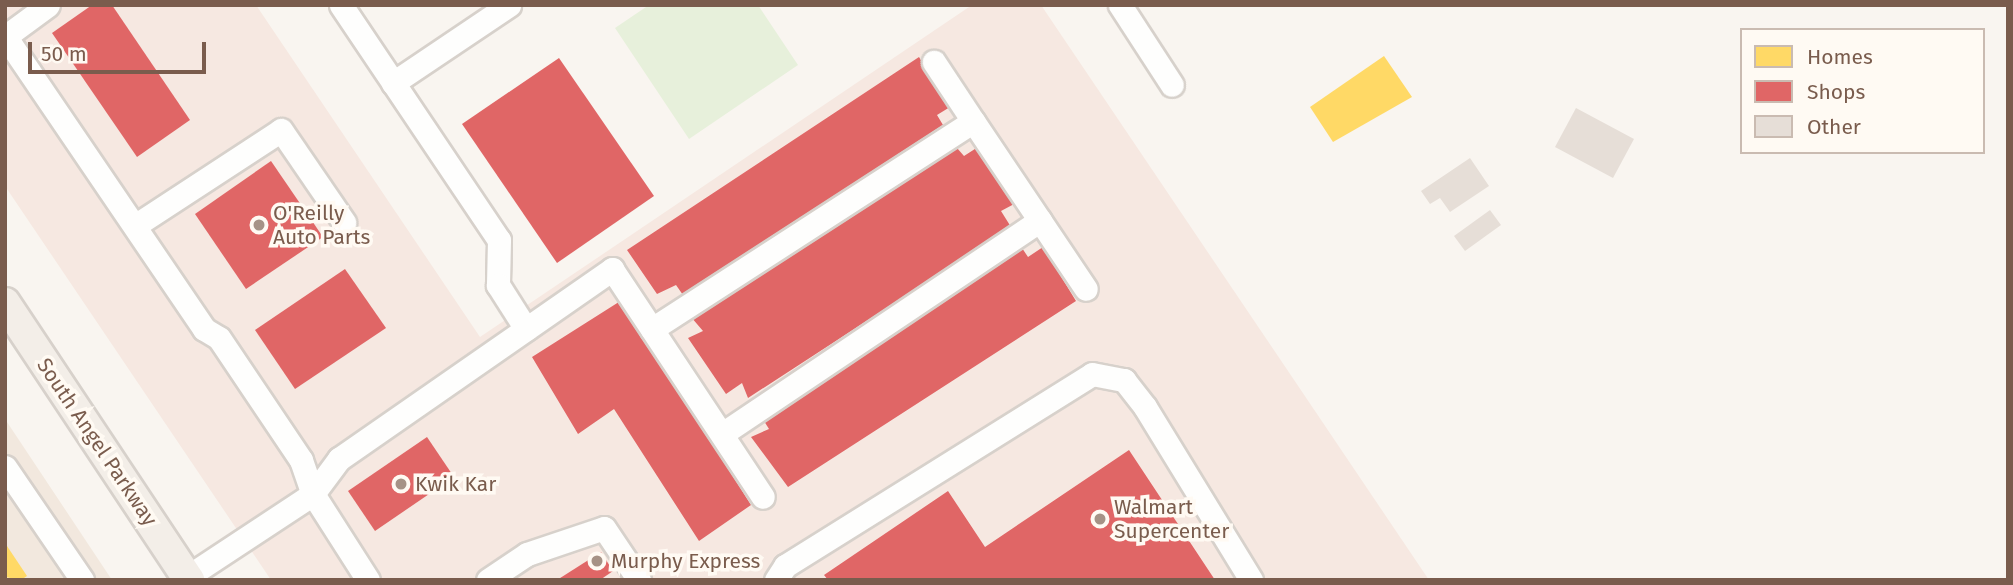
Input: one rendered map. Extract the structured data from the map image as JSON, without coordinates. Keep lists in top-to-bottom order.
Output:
{
  "streets": {
    "main road": ["South Angel Parkway"]
  },
  "places": [
    "O'Reilly Auto Parts",
    "Kwik Kar",
    "Walmart Supercenter",
    "Murphy Express"
  ],
  "legend": ["Homes", "Shops", "Other"],
  "scale_bar": "50 m"
}
